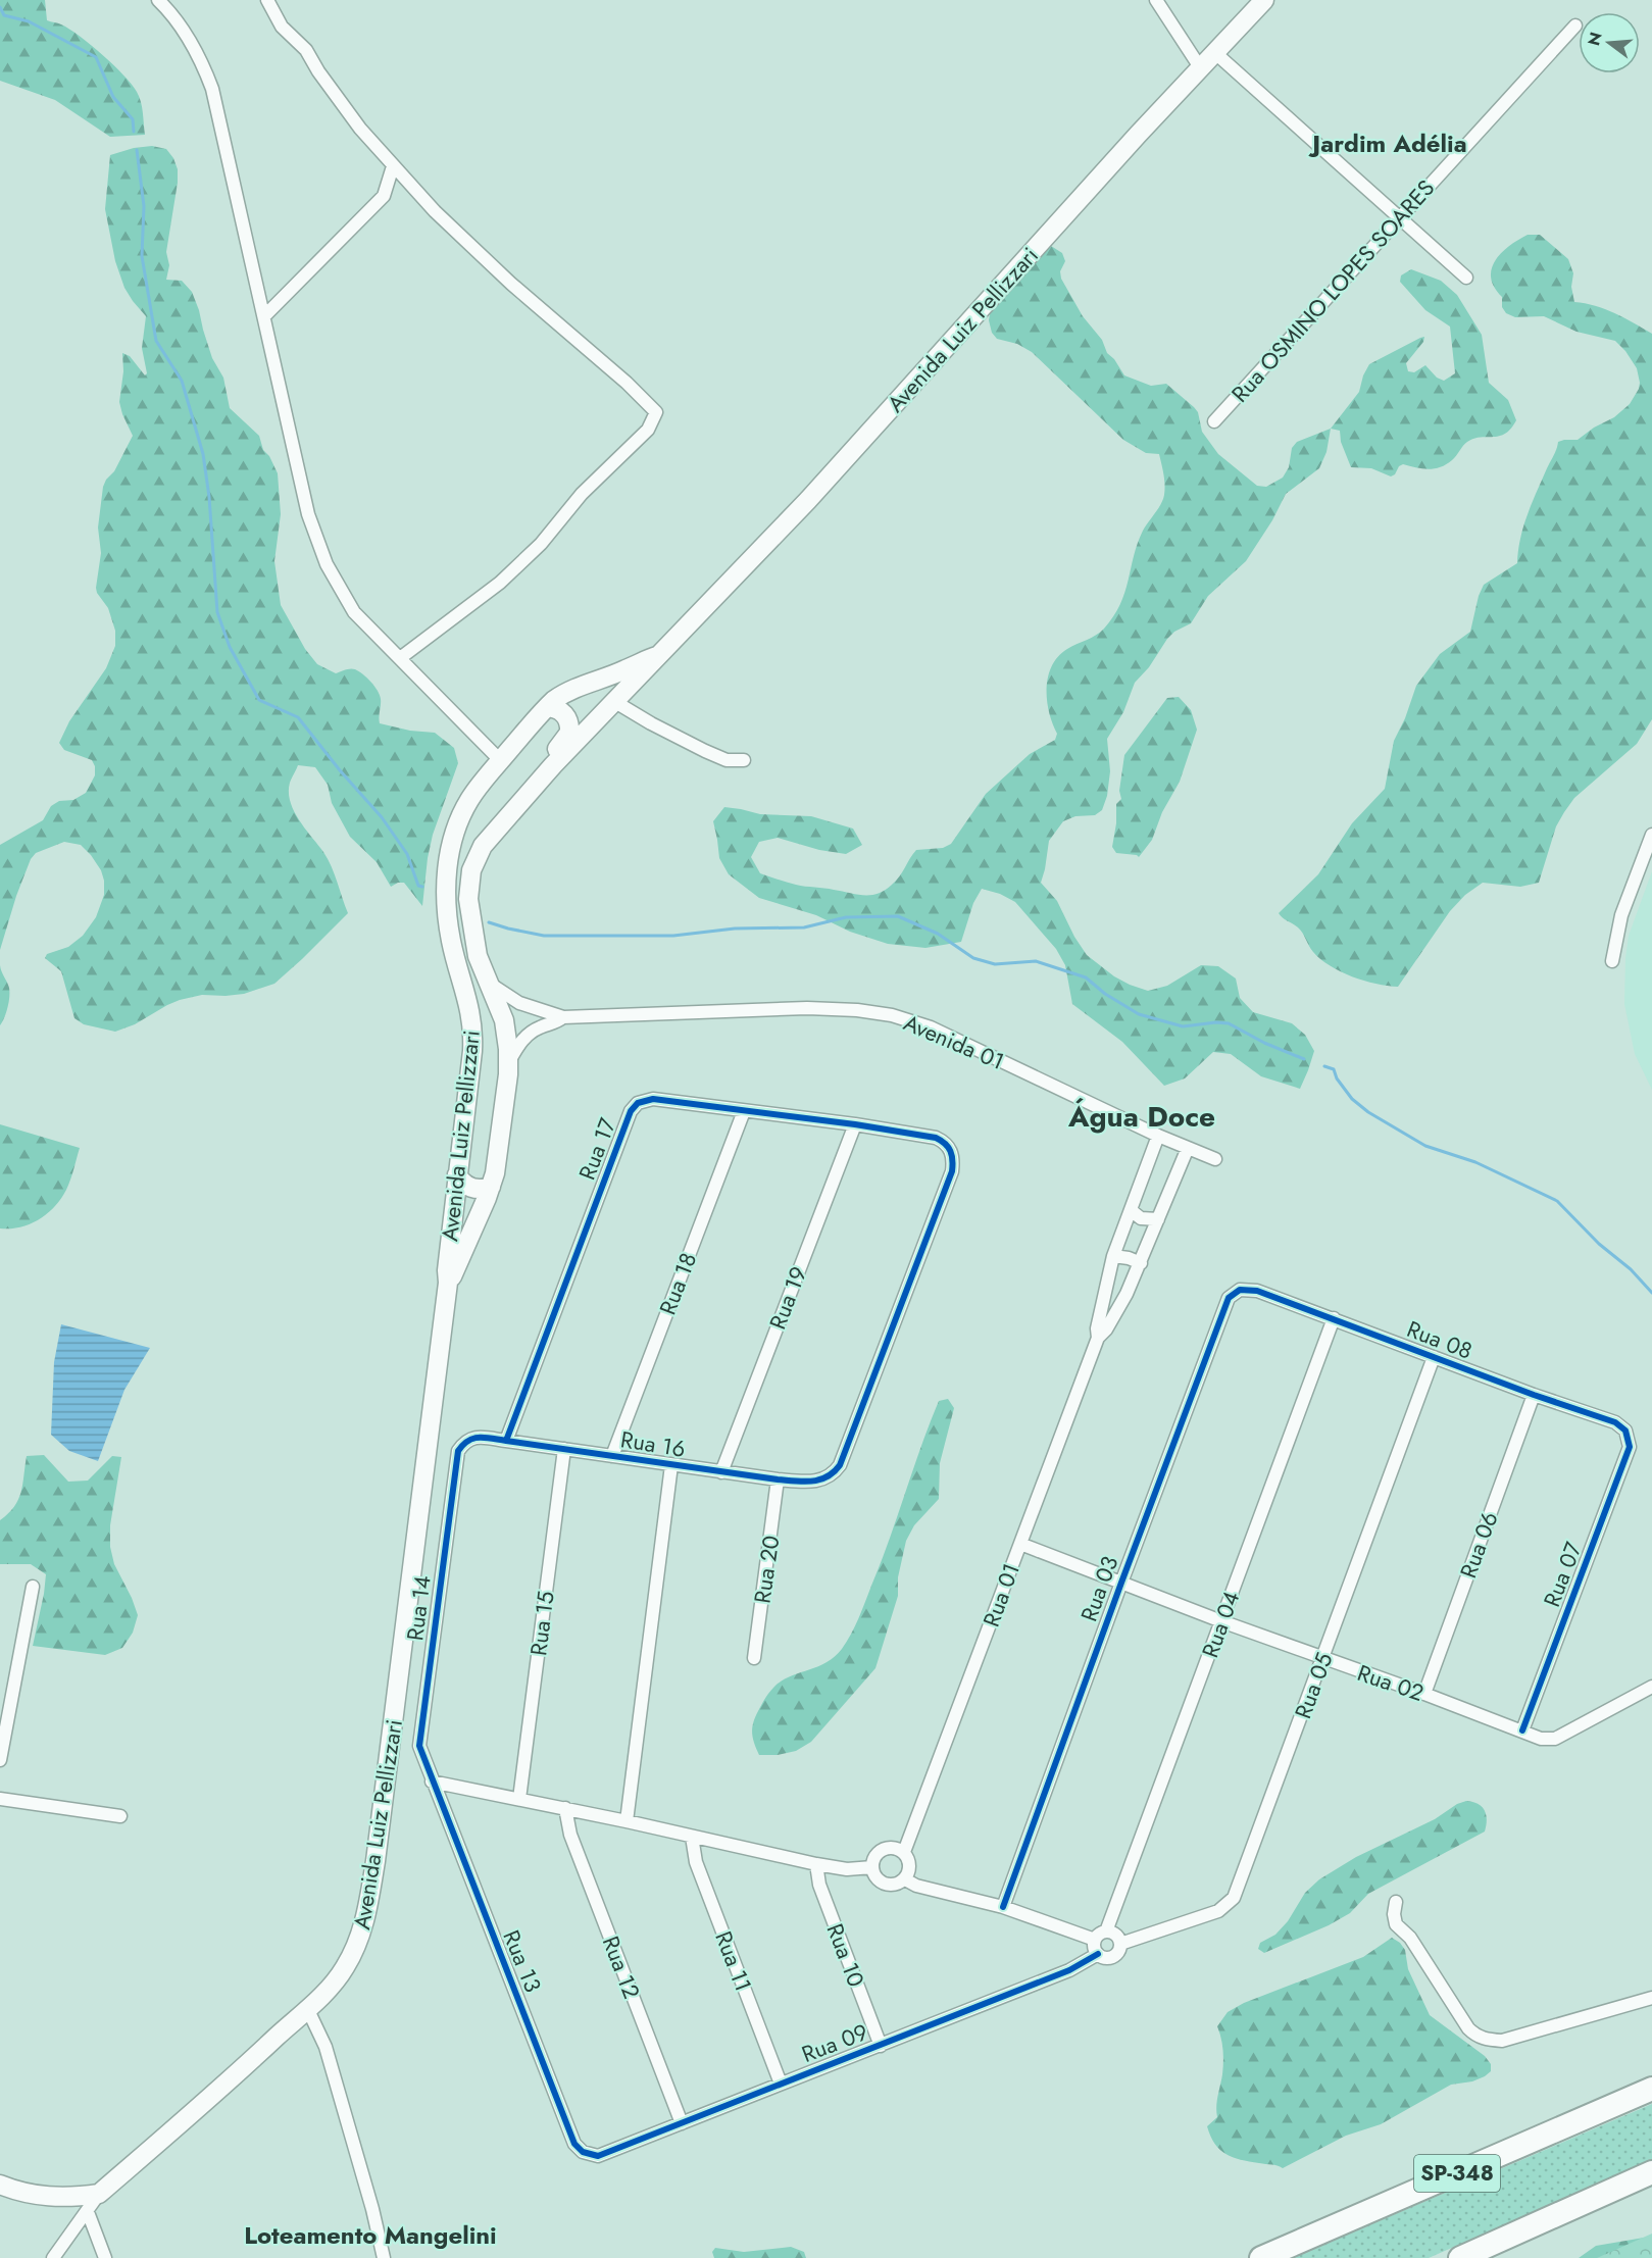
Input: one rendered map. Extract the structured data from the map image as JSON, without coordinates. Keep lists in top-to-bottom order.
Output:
{
  "streets": {
    "highway": ["SP-348"],
    "main road": ["Avenida Luiz Pellizzari"],
    "street": [
      "Rua OSMINO LOPES SOARES",
      "Avenida 01",
      "Rua 17",
      "Rua 18",
      "Rua 19",
      "Rua 08",
      "Rua 16",
      "Rua 06",
      "Rua 20",
      "Rua 07",
      "Rua 03",
      "Rua 01",
      "Rua 14",
      "Rua 15",
      "Rua 04",
      "Rua 02",
      "Rua 05",
      "Rua 10",
      "Rua 13",
      "Rua 11",
      "Rua 12",
      "Rua 09"
    ]
  },
  "crossings": [
    ["Avenida Luiz Pellizzari", "Avenida 01"],
    ["Rua 17", "Rua 18"],
    ["Rua 17", "Rua 19"],
    ["Rua 17", "Rua 16"],
    ["Rua 18", "Rua 16"],
    ["Rua 19", "Rua 16"],
    ["Rua 08", "Rua 06"],
    ["Rua 08", "Rua 07"],
    ["Rua 08", "Rua 03"],
    ["Rua 08", "Rua 04"],
    ["Rua 08", "Rua 05"],
    ["Rua 16", "Rua 20"],
    ["Rua 16", "Rua 14"],
    ["Rua 16", "Rua 15"],
    ["Rua 06", "Rua 02"],
    ["Rua 07", "Rua 02"],
    ["Rua 03", "Rua 02"],
    ["Rua 01", "Rua 02"],
    ["Rua 14", "Rua 13"],
    ["Rua 04", "Rua 02"],
    ["Rua 04", "Rua 05"],
    ["Rua 04", "Rua 09"],
    ["Rua 02", "Rua 05"],
    ["Rua 05", "Rua 09"],
    ["Rua 10", "Rua 09"],
    ["Rua 13", "Rua 09"],
    ["Rua 11", "Rua 09"],
    ["Rua 12", "Rua 09"]
  ],
  "districts": ["Jardim Adélia", "Água Doce", "Loteamento Mangelini"],
  "north": "left"
}
